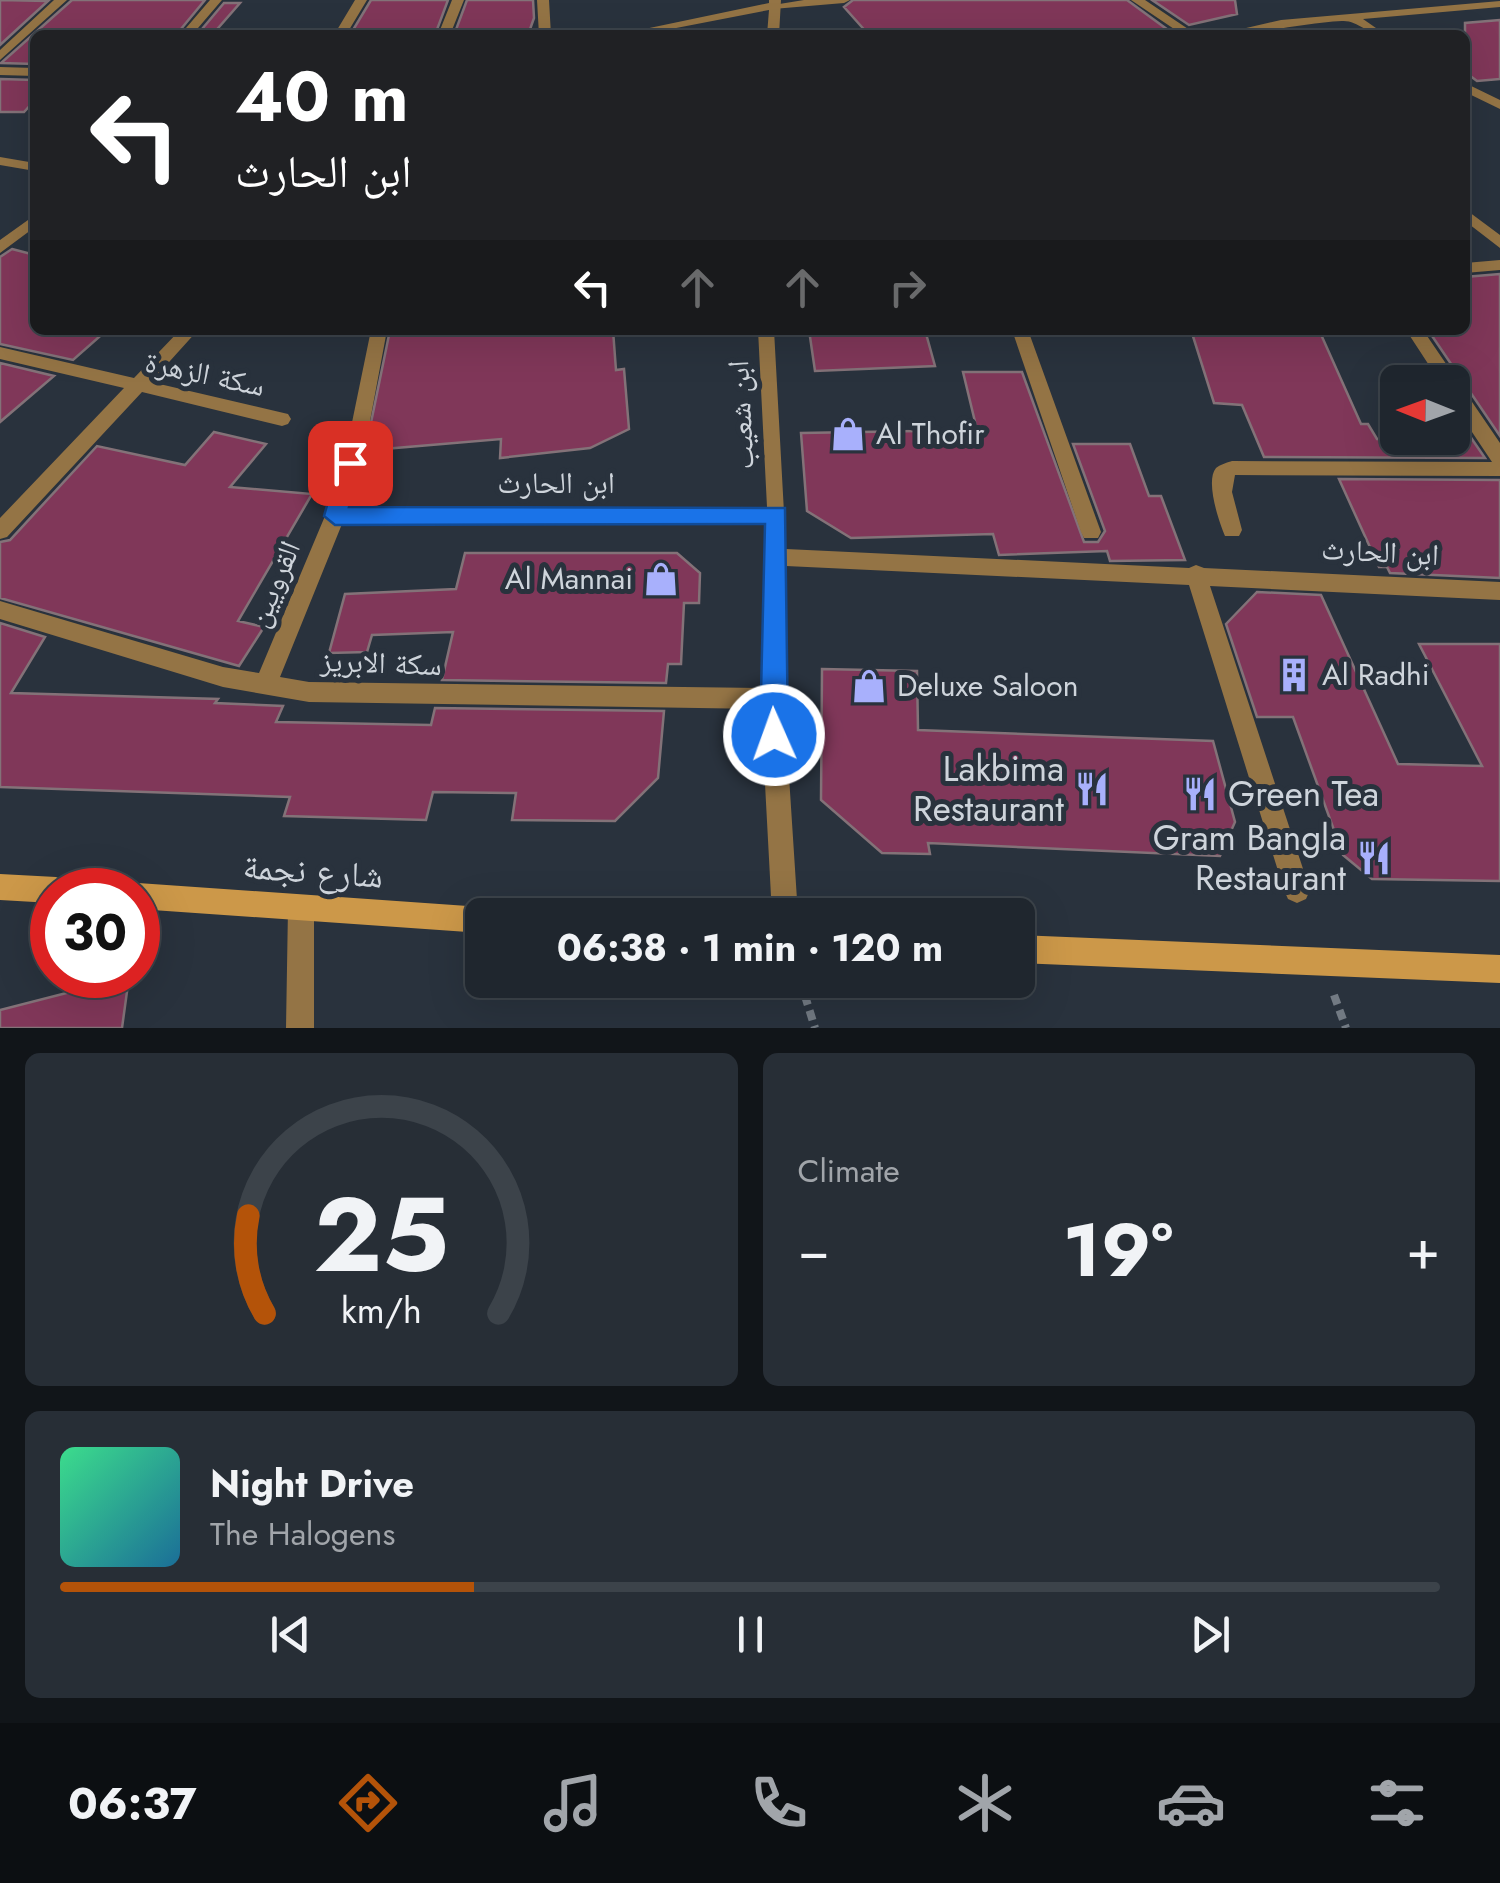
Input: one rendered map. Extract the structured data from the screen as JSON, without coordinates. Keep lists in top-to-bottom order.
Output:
{
  "streets": {
    "main road": ["شارع نجمة"],
    "street": [
      "سكة الزهرة",
      "ابن شعيب",
      "ابن الحارث",
      "القرويين",
      "سكة الابريز"
    ]
  },
  "crossings": [
    ["ابن شعيب", "ابن الحارث"],
    ["ابن شعيب", "سكة الابريز"],
    ["ابن الحارث", "القرويين"],
    ["القرويين", "سكة الابريز"]
  ],
  "places": {
    "shop": ["Al Thofir", "Al Mannai", "Deluxe Saloon"],
    "building": ["Al Radhi"],
    "restaurant": ["Lakbima Restaurant", "Green Tea", "Gram Bangla Restaurant"]
  },
  "north": "left",
  "page": {
    "turn": ["40 m", "ابن الحارث"],
    "limit": "30",
    "trip": "06:38 · 1 min · 120 m",
    "tile": "Climate",
    "heat": ["−", "19°", "+"],
    "song": ["Night Drive", "The Halogens"],
    "tabs": "06:37",
    "gauge": ["25", "km/h"]
  }
}
